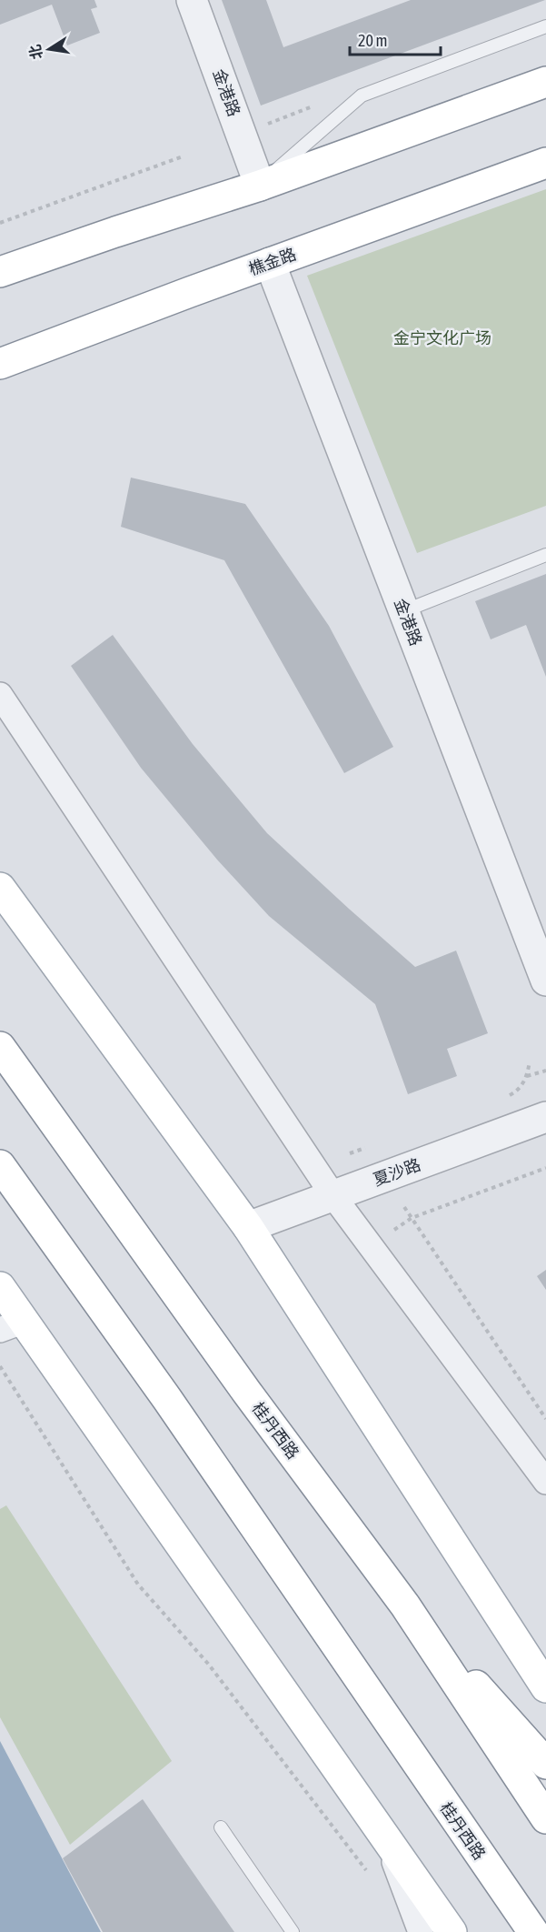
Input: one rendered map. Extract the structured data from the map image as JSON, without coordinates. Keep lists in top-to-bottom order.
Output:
{
  "streets": {
    "main road": ["樵金路", "桂丹西路"],
    "street": ["金港路", "夏沙路"]
  },
  "crossings": [
    ["金港路", "樵金路"]
  ],
  "parks": ["金宁文化广场"],
  "scale_bar": "20 m",
  "north": "left"
}
